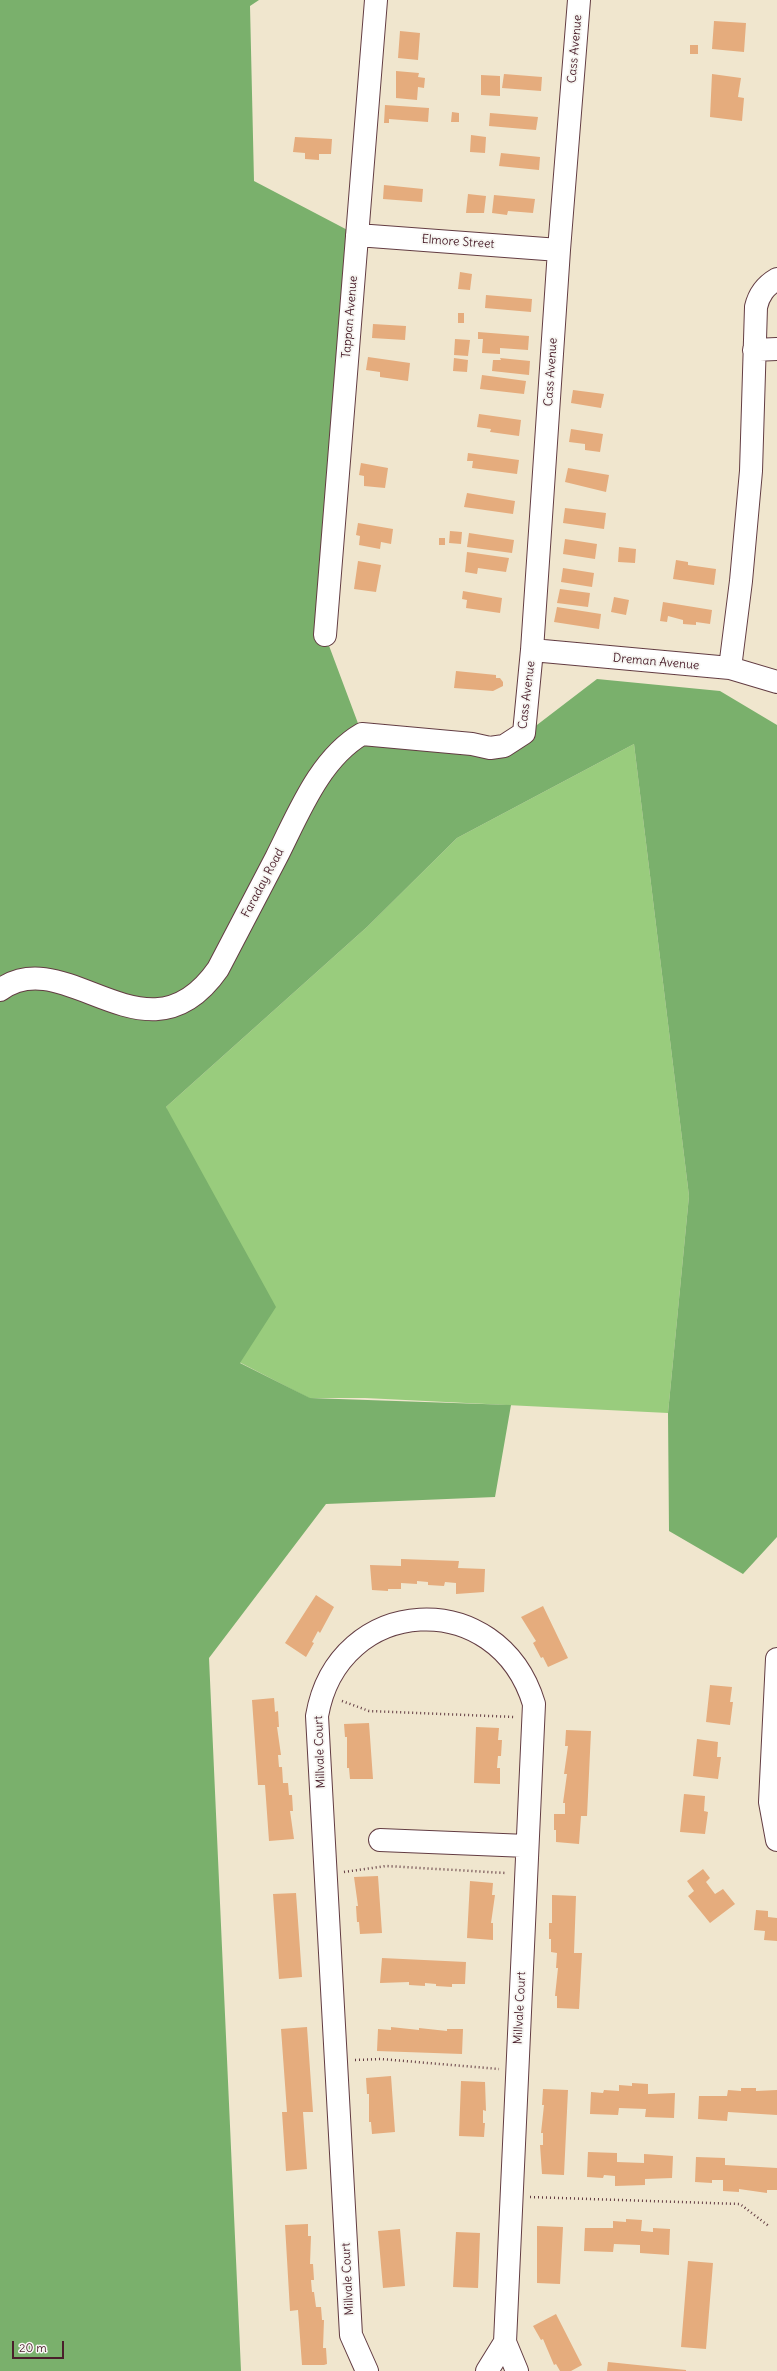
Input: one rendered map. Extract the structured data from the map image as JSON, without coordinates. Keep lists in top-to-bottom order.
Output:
{
  "streets": {
    "street": [
      "Cass Avenue",
      "Elmore Street",
      "Tappan Avenue",
      "Dreman Avenue",
      "Faraday Road",
      "Millvale Court"
    ]
  },
  "crossings": [
    ["Cass Avenue", "Elmore Street"],
    ["Cass Avenue", "Dreman Avenue"],
    ["Cass Avenue", "Faraday Road"],
    ["Elmore Street", "Tappan Avenue"]
  ],
  "scale_bar": "20 m"
}
